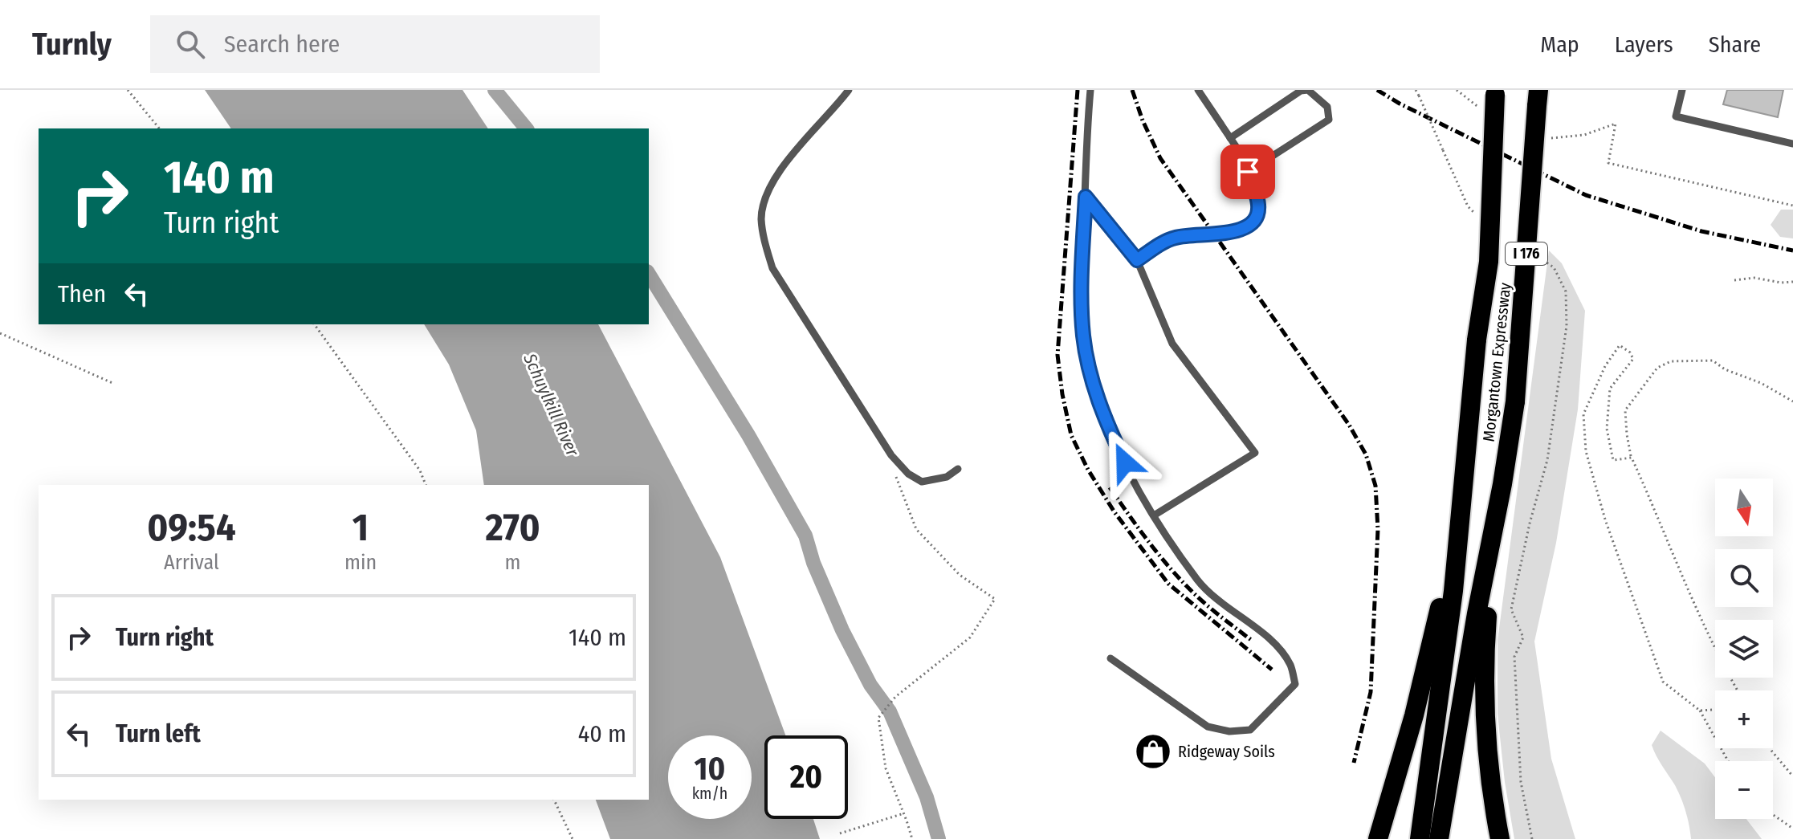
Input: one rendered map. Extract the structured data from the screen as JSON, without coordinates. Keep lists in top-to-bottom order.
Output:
{
  "streets": {
    "highway": ["I 176", "Morgantown Expressway"]
  },
  "water": ["Schuylkill River"],
  "places": {
    "shop": ["Ridgeway Soils"]
  },
  "north": "bottom",
  "page": {
    "header": "Turnly",
    "search": "Search here",
    "nav": ["Map", "Layers", "Share"],
    "turn": ["140 m", "Turn right"],
    "then": "Then",
    "map_buttons": ["+", "−"],
    "eta": [
      "09:54",
      "Arrival",
      "1",
      "min",
      "270",
      "m"
    ],
    "list": [
      {
        "name": "Turn right",
        "value": "140 m"
      },
      {
        "name": "Turn left",
        "value": "40 m"
      }
    ],
    "speed": "10 km/h",
    "limit": "20"
  }
}
